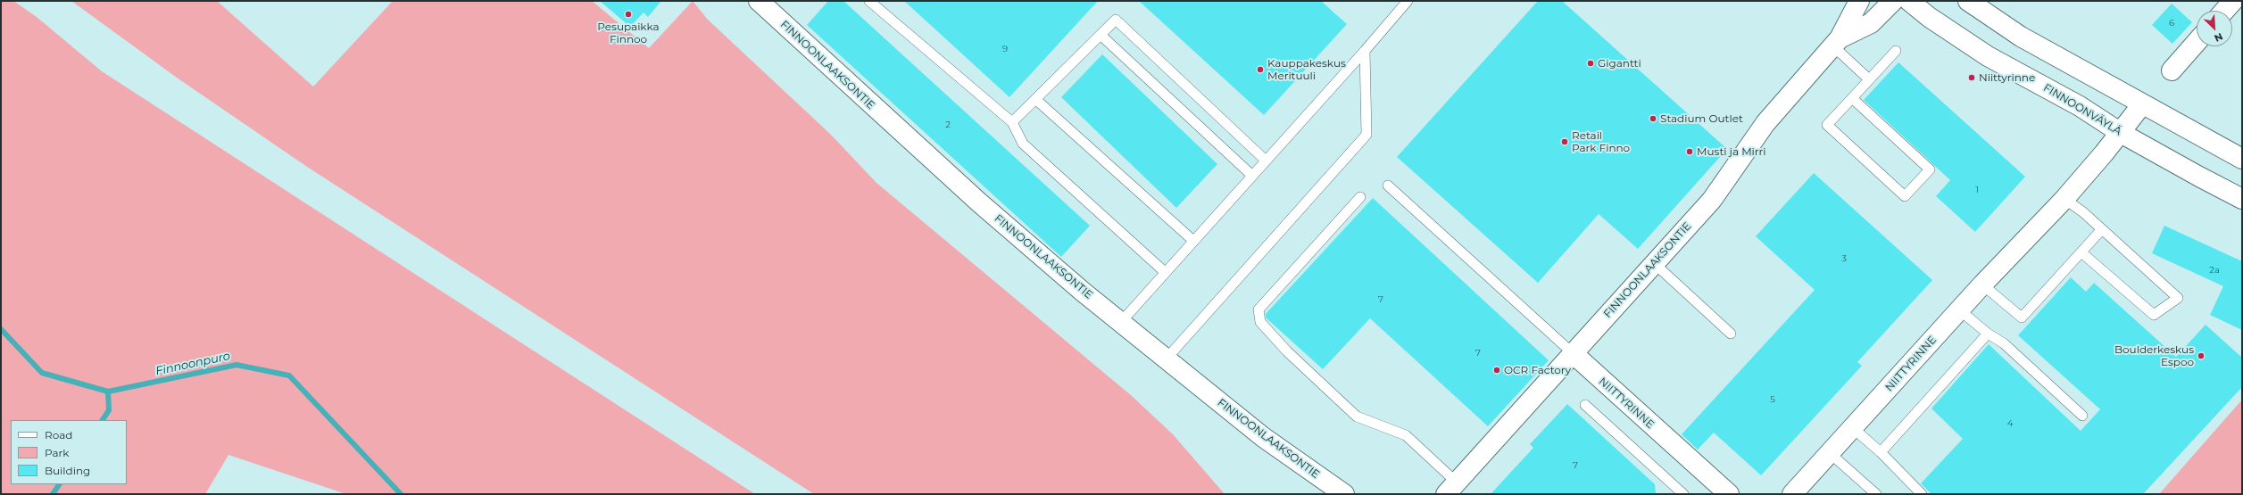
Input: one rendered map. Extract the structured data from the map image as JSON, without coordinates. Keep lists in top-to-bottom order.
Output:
{
  "streets": {
    "street": ["FINNOONLAAKSONTIE", "FINNOONVÄYLÄ", "NIITTYRINNE"]
  },
  "crossings": [
    ["FINNOONLAAKSONTIE", "NIITTYRINNE"],
    ["FINNOONVÄYLÄ", "NIITTYRINNE"]
  ],
  "water": ["Finnoonpuro"],
  "places": [
    "Pesupaikka Finnoo",
    "Gigantti",
    "Kauppakeskus Merituuli",
    "Niittyrinne",
    "Stadium Outlet",
    "Retail Park Finno",
    "Musti ja Mirri",
    "Boulderkeskus Espoo",
    "OCR Factory"
  ],
  "house_numbers": [
    "6",
    "9",
    "2",
    "1",
    "3",
    "2a",
    "7",
    "7",
    "5",
    "4",
    "7"
  ],
  "legend": ["Road", "Park", "Building"],
  "north": "bottom right"
}
